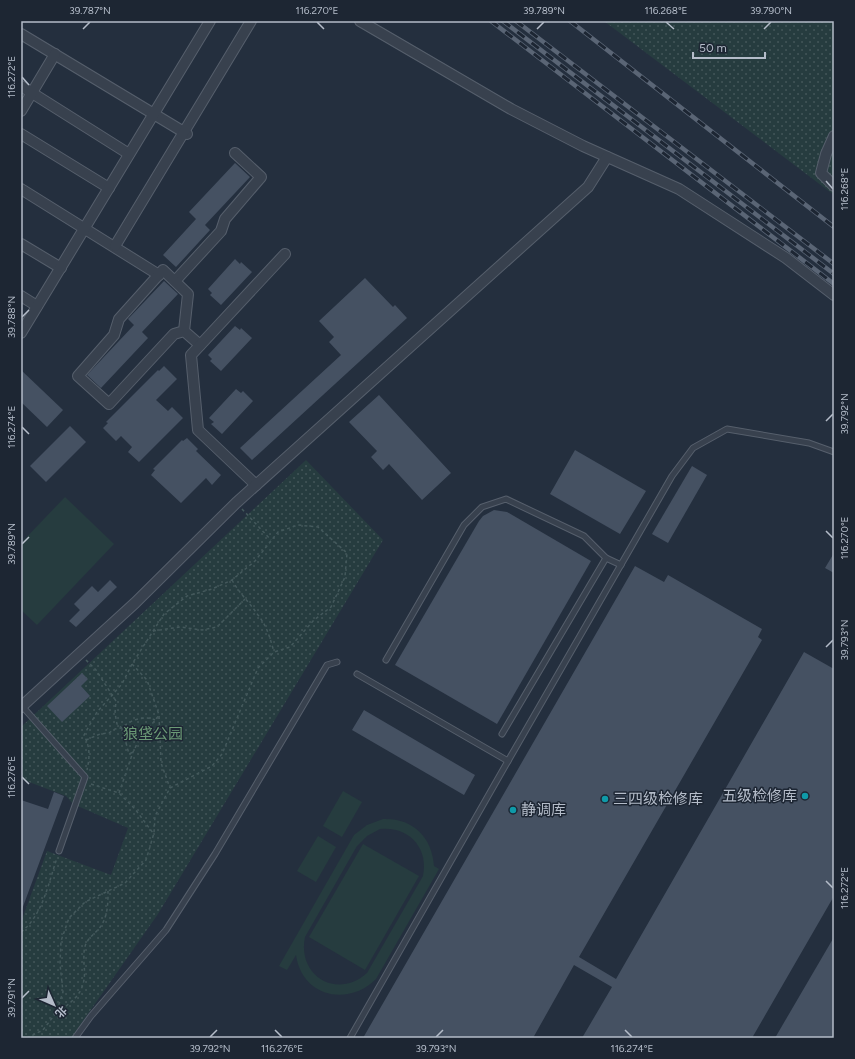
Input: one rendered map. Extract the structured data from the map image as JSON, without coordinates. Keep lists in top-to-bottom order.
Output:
{
  "parks": ["狼垡公园"],
  "places": ["五级检修库", "三四级检修库", "静调库"],
  "scale_bar": "50 m",
  "north": "bottom right",
  "coordinates": [
    "39.787°N",
    "116.270°E",
    "39.789°N",
    "116.268°E",
    "39.790°N",
    "116.272°E",
    "39.788°N",
    "39.792°N",
    "116.274°E",
    "39.793°N",
    "116.276°E",
    "39.791°N"
  ]
}
